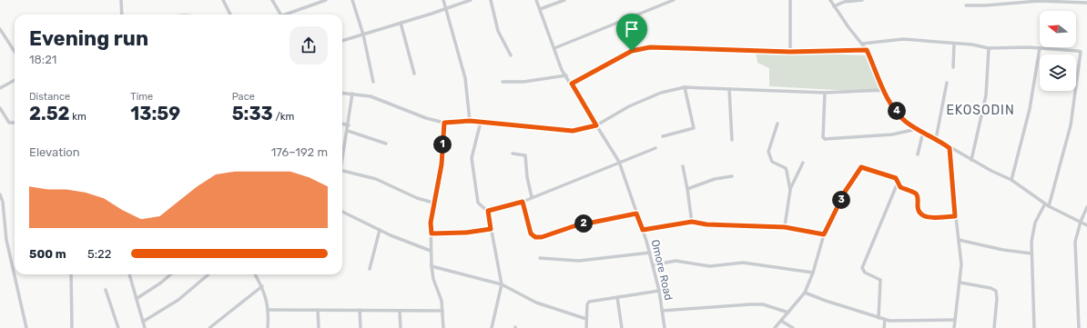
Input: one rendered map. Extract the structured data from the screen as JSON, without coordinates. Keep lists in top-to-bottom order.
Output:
{
  "streets": {
    "street": ["Omore Road"]
  },
  "districts": ["EKOSODIN"],
  "north": "left",
  "page": {
    "heading": ["Evening run", "18:21"],
    "stats": [
      ["Distance", "2.52 km"],
      ["Time", "13:59"],
      ["Pace", "5:33 /km"]
    ],
    "pins": [
      "4",
      "1",
      "3",
      "2"
    ],
    "chart": ["Elevation", "176–192 m"],
    "list": [
      {
        "name": "500 m",
        "note": "5:22"
      }
    ]
  }
}
